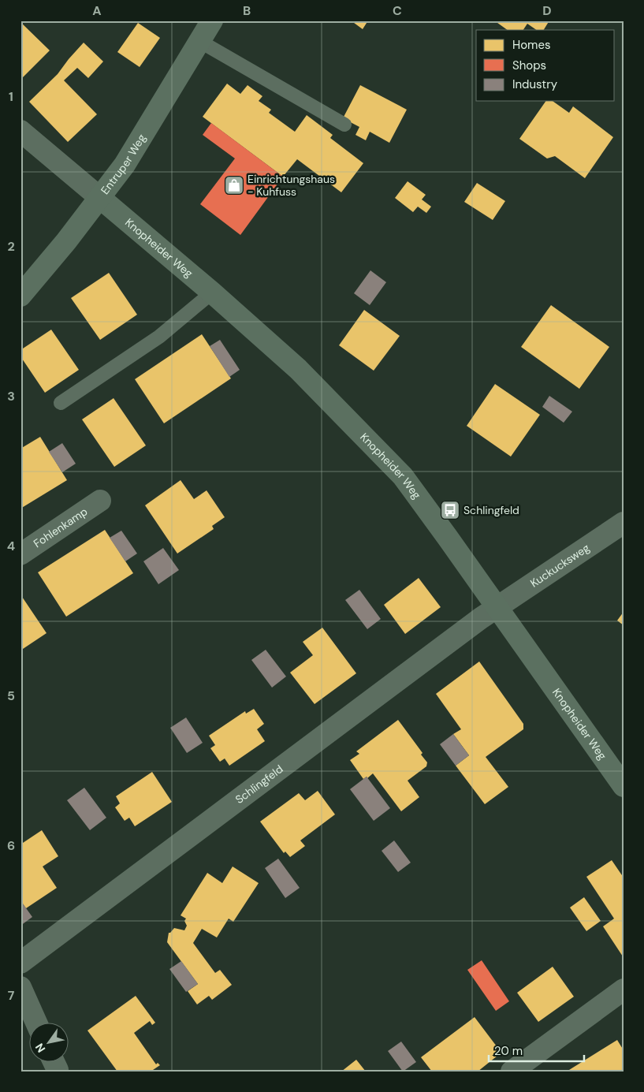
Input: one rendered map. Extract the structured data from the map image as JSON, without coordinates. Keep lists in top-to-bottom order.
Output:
{
  "streets": {
    "main road": ["Entruper Weg", "Knopheider Weg"],
    "street": ["Fohlenkamp", "Kuckucksweg", "Schlingfeld"]
  },
  "crossings": [
    ["Entruper Weg", "Knopheider Weg"],
    ["Knopheider Weg", "Kuckucksweg"],
    ["Knopheider Weg", "Schlingfeld"],
    ["Kuckucksweg", "Schlingfeld"]
  ],
  "places": {
    "shop": ["Einrichtungshaus - Kuhfuss"],
    "bus stop": ["Schlingfeld"]
  },
  "legend": ["Homes", "Shops", "Industry"],
  "scale_bar": "20 m",
  "north": "bottom left",
  "grid": {
    "columns": [
      "A",
      "B",
      "C",
      "D"
    ],
    "rows": [
      "1",
      "2",
      "3",
      "4",
      "5",
      "6",
      "7"
    ]
  }
}
